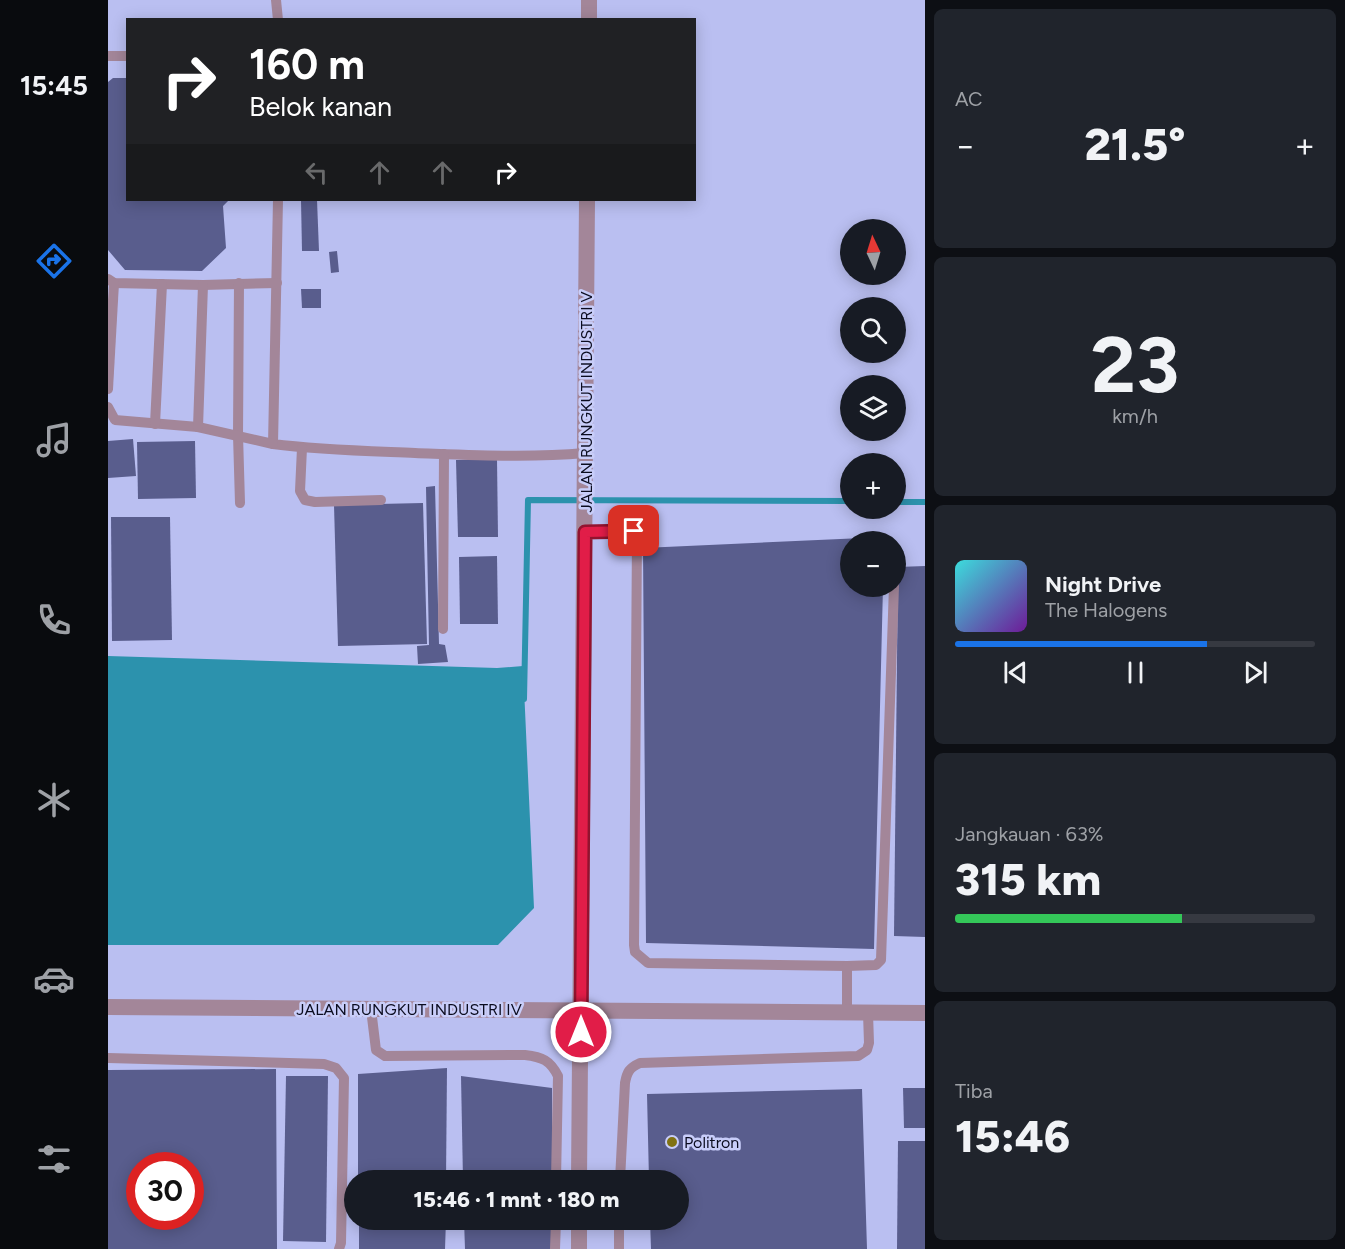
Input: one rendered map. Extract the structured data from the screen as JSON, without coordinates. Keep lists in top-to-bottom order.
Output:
{
  "streets": {
    "street": ["JALAN RUNGKUT INDUSTRI V", "JALAN RUNGKUT INDUSTRI IV"]
  },
  "crossings": [
    ["JALAN RUNGKUT INDUSTRI V", "JALAN RUNGKUT INDUSTRI IV"]
  ],
  "places": ["Politron"],
  "north": "top",
  "page": {
    "tabs": "15:45",
    "tile": [
      "AC",
      ["23", "km/h"],
      ["Jangkauan · 63%", "315 km"],
      ["Tiba", "15:46"]
    ],
    "turn": ["160 m", "Belok kanan"],
    "heat": ["−", "21.5°", "+"],
    "map_buttons": ["+", "−"],
    "song": ["Night Drive", "The Halogens"],
    "limit": "30",
    "trip": "15:46 · 1 mnt · 180 m"
  }
}
